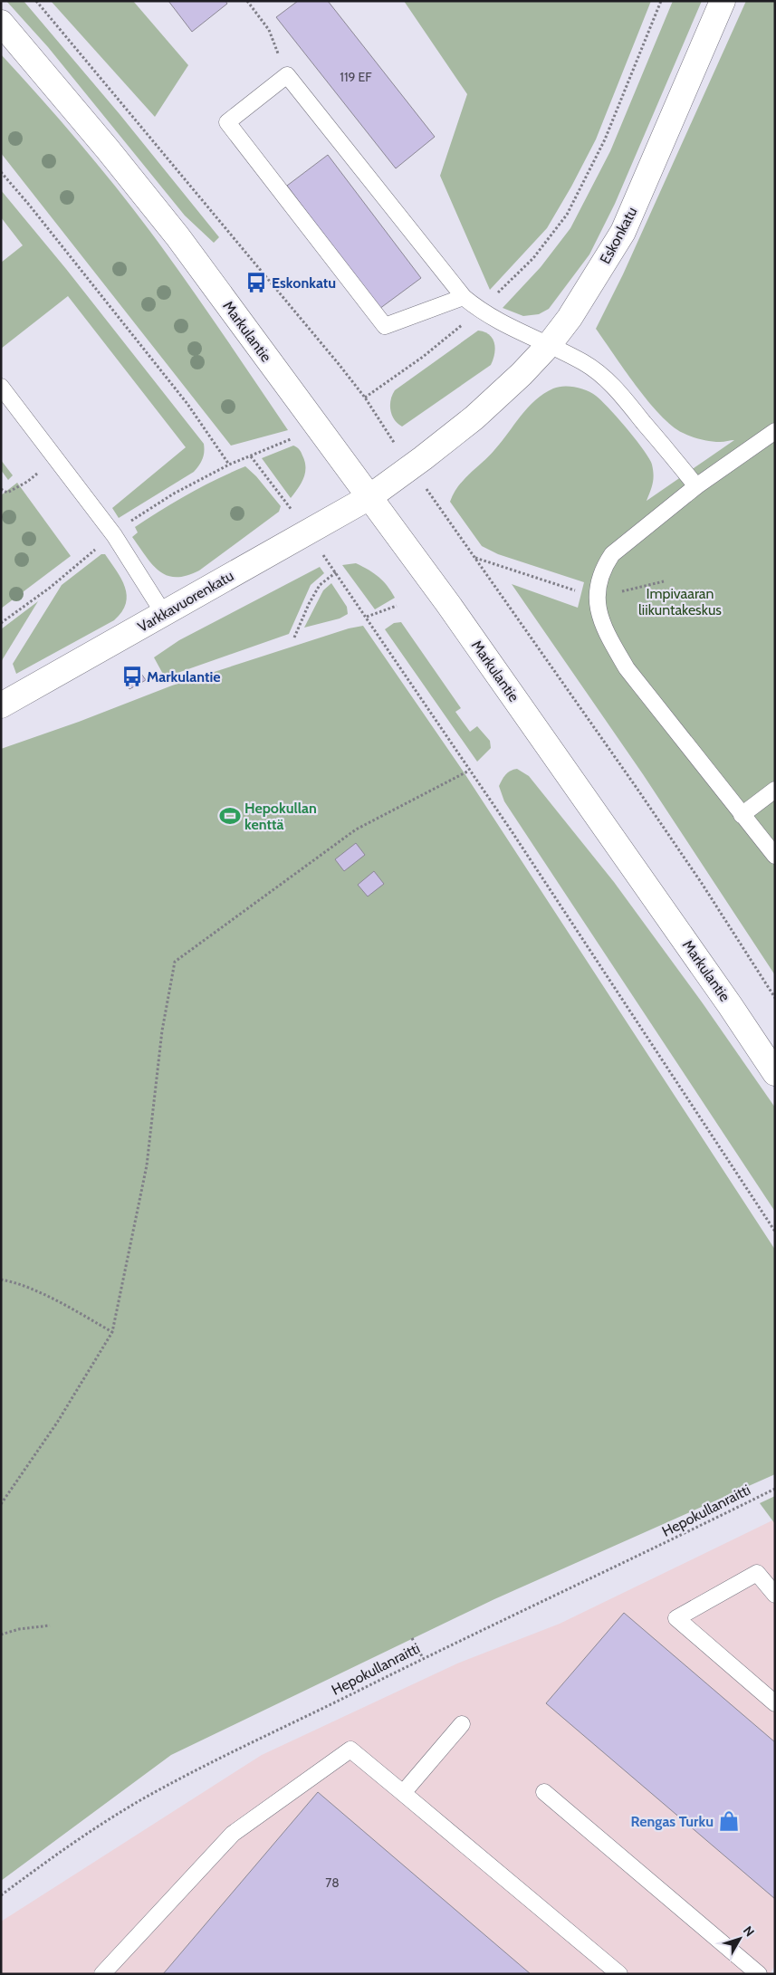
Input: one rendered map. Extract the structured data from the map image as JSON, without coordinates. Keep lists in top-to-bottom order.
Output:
{
  "streets": {
    "main road": ["Eskonkatu", "Markulantie", "Varkkavuorenkatu"],
    "path": ["Hepokullanraitti"]
  },
  "crossings": [
    ["Eskonkatu", "Markulantie"],
    ["Eskonkatu", "Varkkavuorenkatu"],
    ["Markulantie", "Varkkavuorenkatu"]
  ],
  "parks": ["Impivaaran liikuntakeskus"],
  "places": {
    "bus stop": ["Eskonkatu", "Markulantie"],
    "sports": ["Hepokullan kenttä"],
    "shop": ["Rengas Turku"]
  },
  "house_numbers": ["119 EF", "78"],
  "north": "top right"
}
